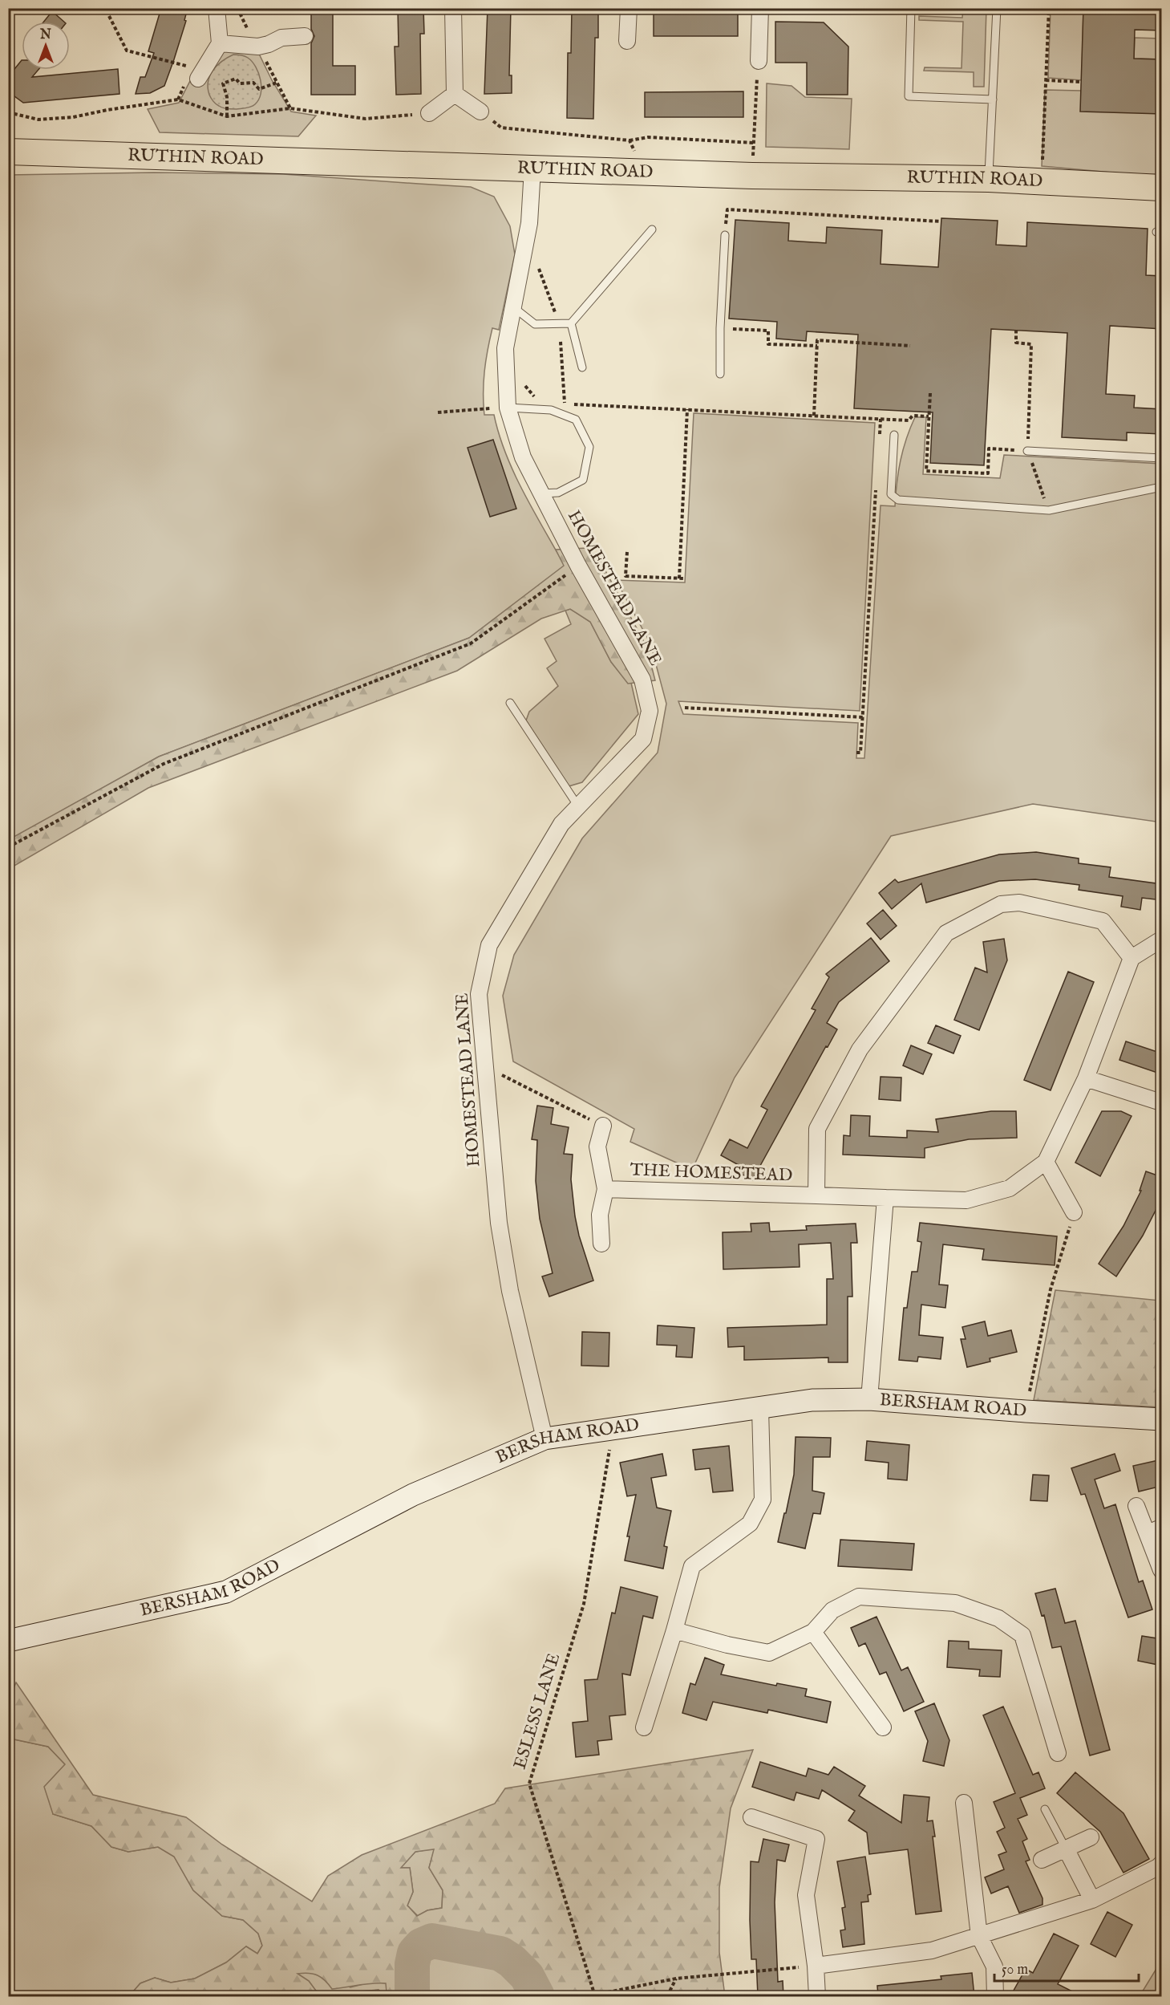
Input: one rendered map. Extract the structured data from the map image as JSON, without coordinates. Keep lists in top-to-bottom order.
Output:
{
  "streets": {
    "main road": ["RUTHIN ROAD", "BERSHAM ROAD"],
    "street": ["HOMESTEAD LANE", "THE HOMESTEAD"],
    "path": ["ESLESS LANE"]
  },
  "crossings": [
    ["RUTHIN ROAD", "HOMESTEAD LANE"],
    ["HOMESTEAD LANE", "BERSHAM ROAD"],
    ["BERSHAM ROAD", "ESLESS LANE"]
  ],
  "scale_bar": "50 m",
  "north": "top"
}
